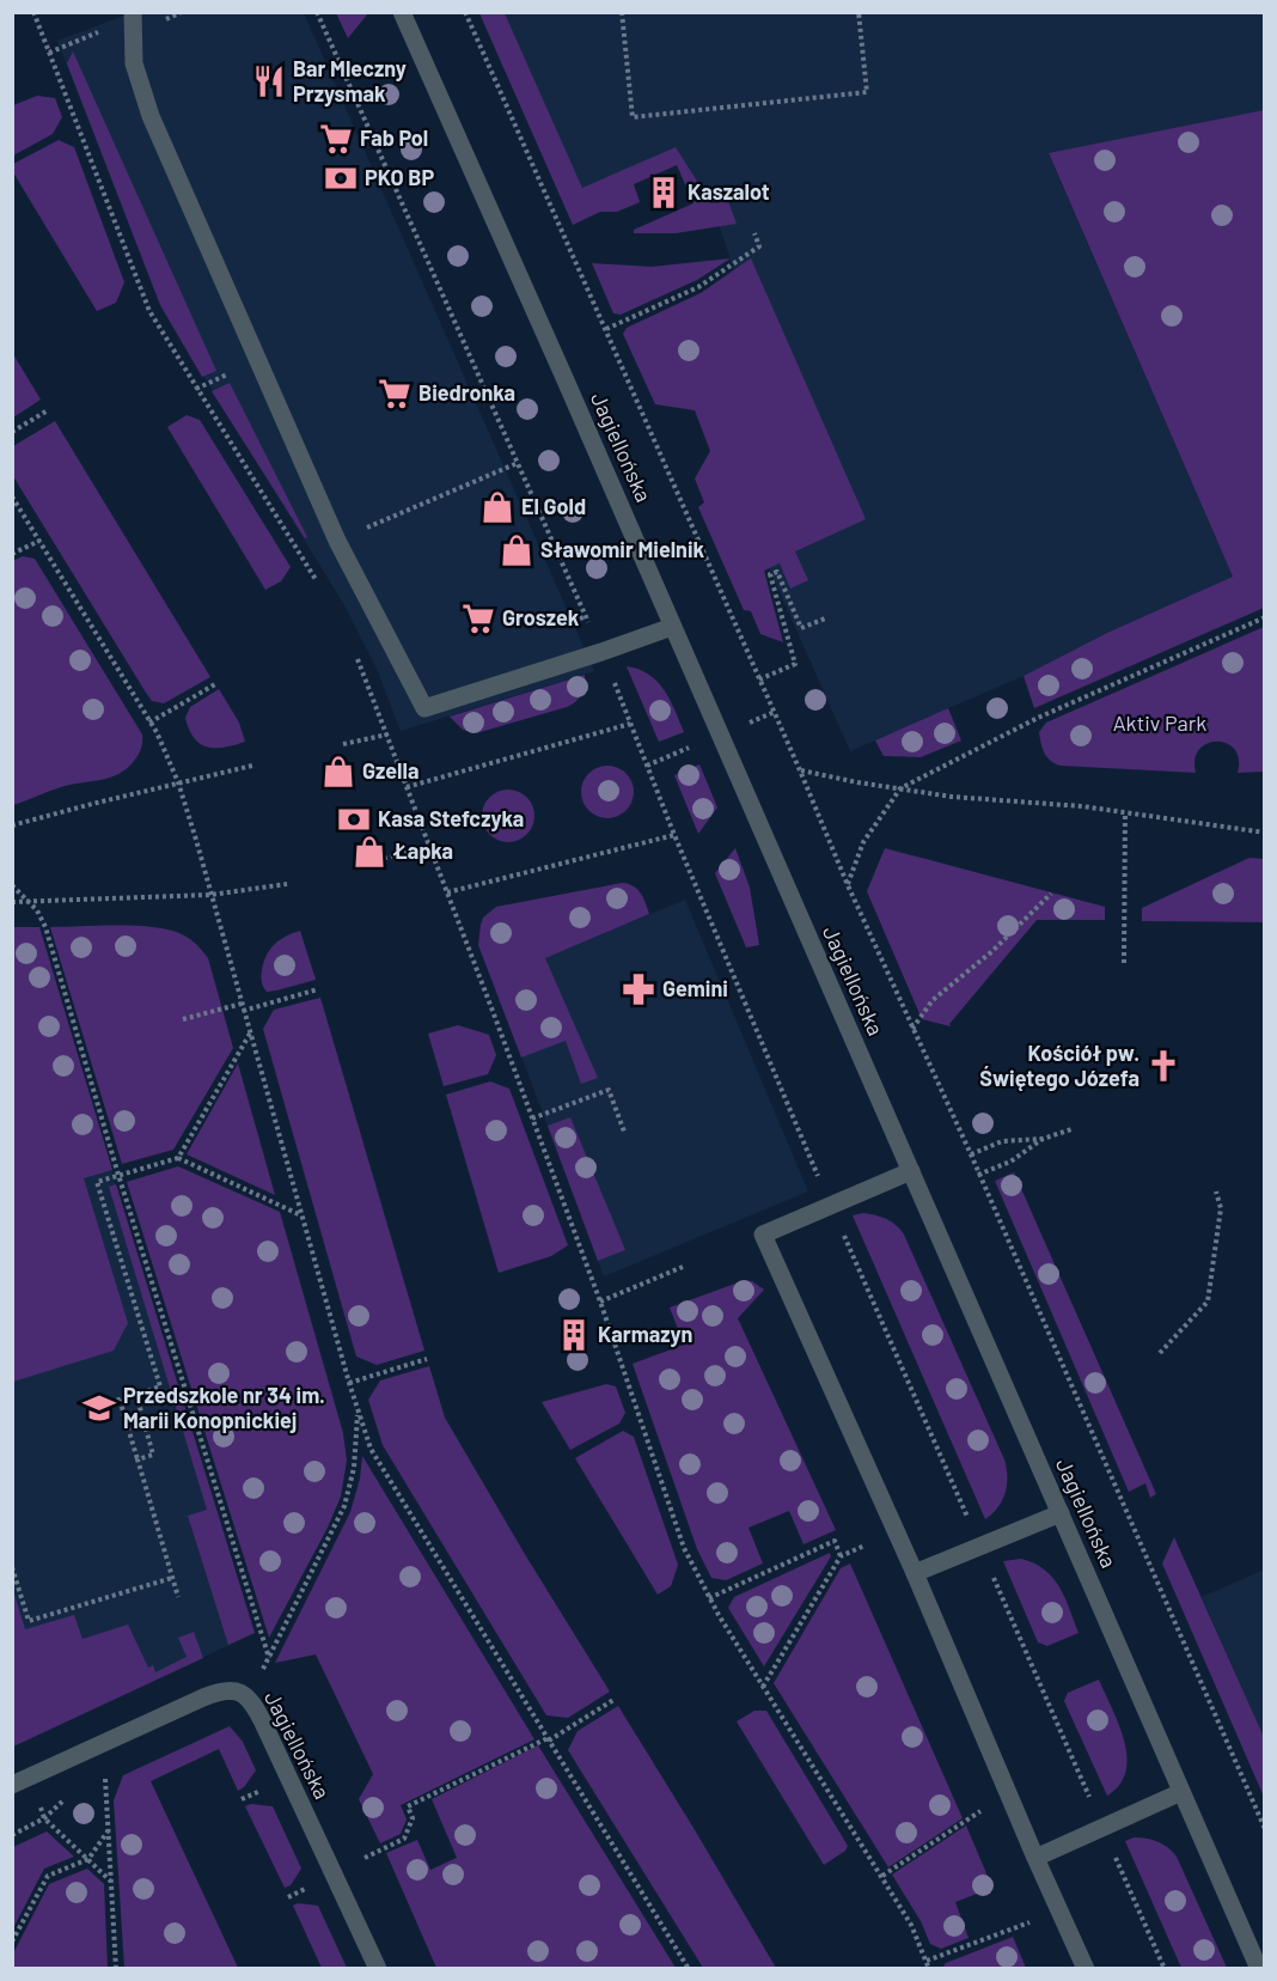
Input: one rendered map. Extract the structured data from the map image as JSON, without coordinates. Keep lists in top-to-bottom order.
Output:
{
  "streets": {
    "street": ["Jagiellońska"]
  },
  "parks": ["Aktiv Park"],
  "places": {
    "restaurant": ["Bar Mleczny Przysmak"],
    "supermarket": ["Fab Pol", "Biedronka", "Groszek"],
    "bank": ["PKO BP", "Kasa Stefczyka"],
    "building": ["Kaszalot", "Karmazyn"],
    "shop": [
      "El Gold",
      "Sławomir Mielnik",
      "Gzella",
      "Łapka"
    ],
    "pharmacy": ["Gemini"],
    "church": ["Kościół pw. Świętego Józefa"],
    "school or university": ["Przedszkole nr 34 im. Marii Konopnickiej"]
  }
}
